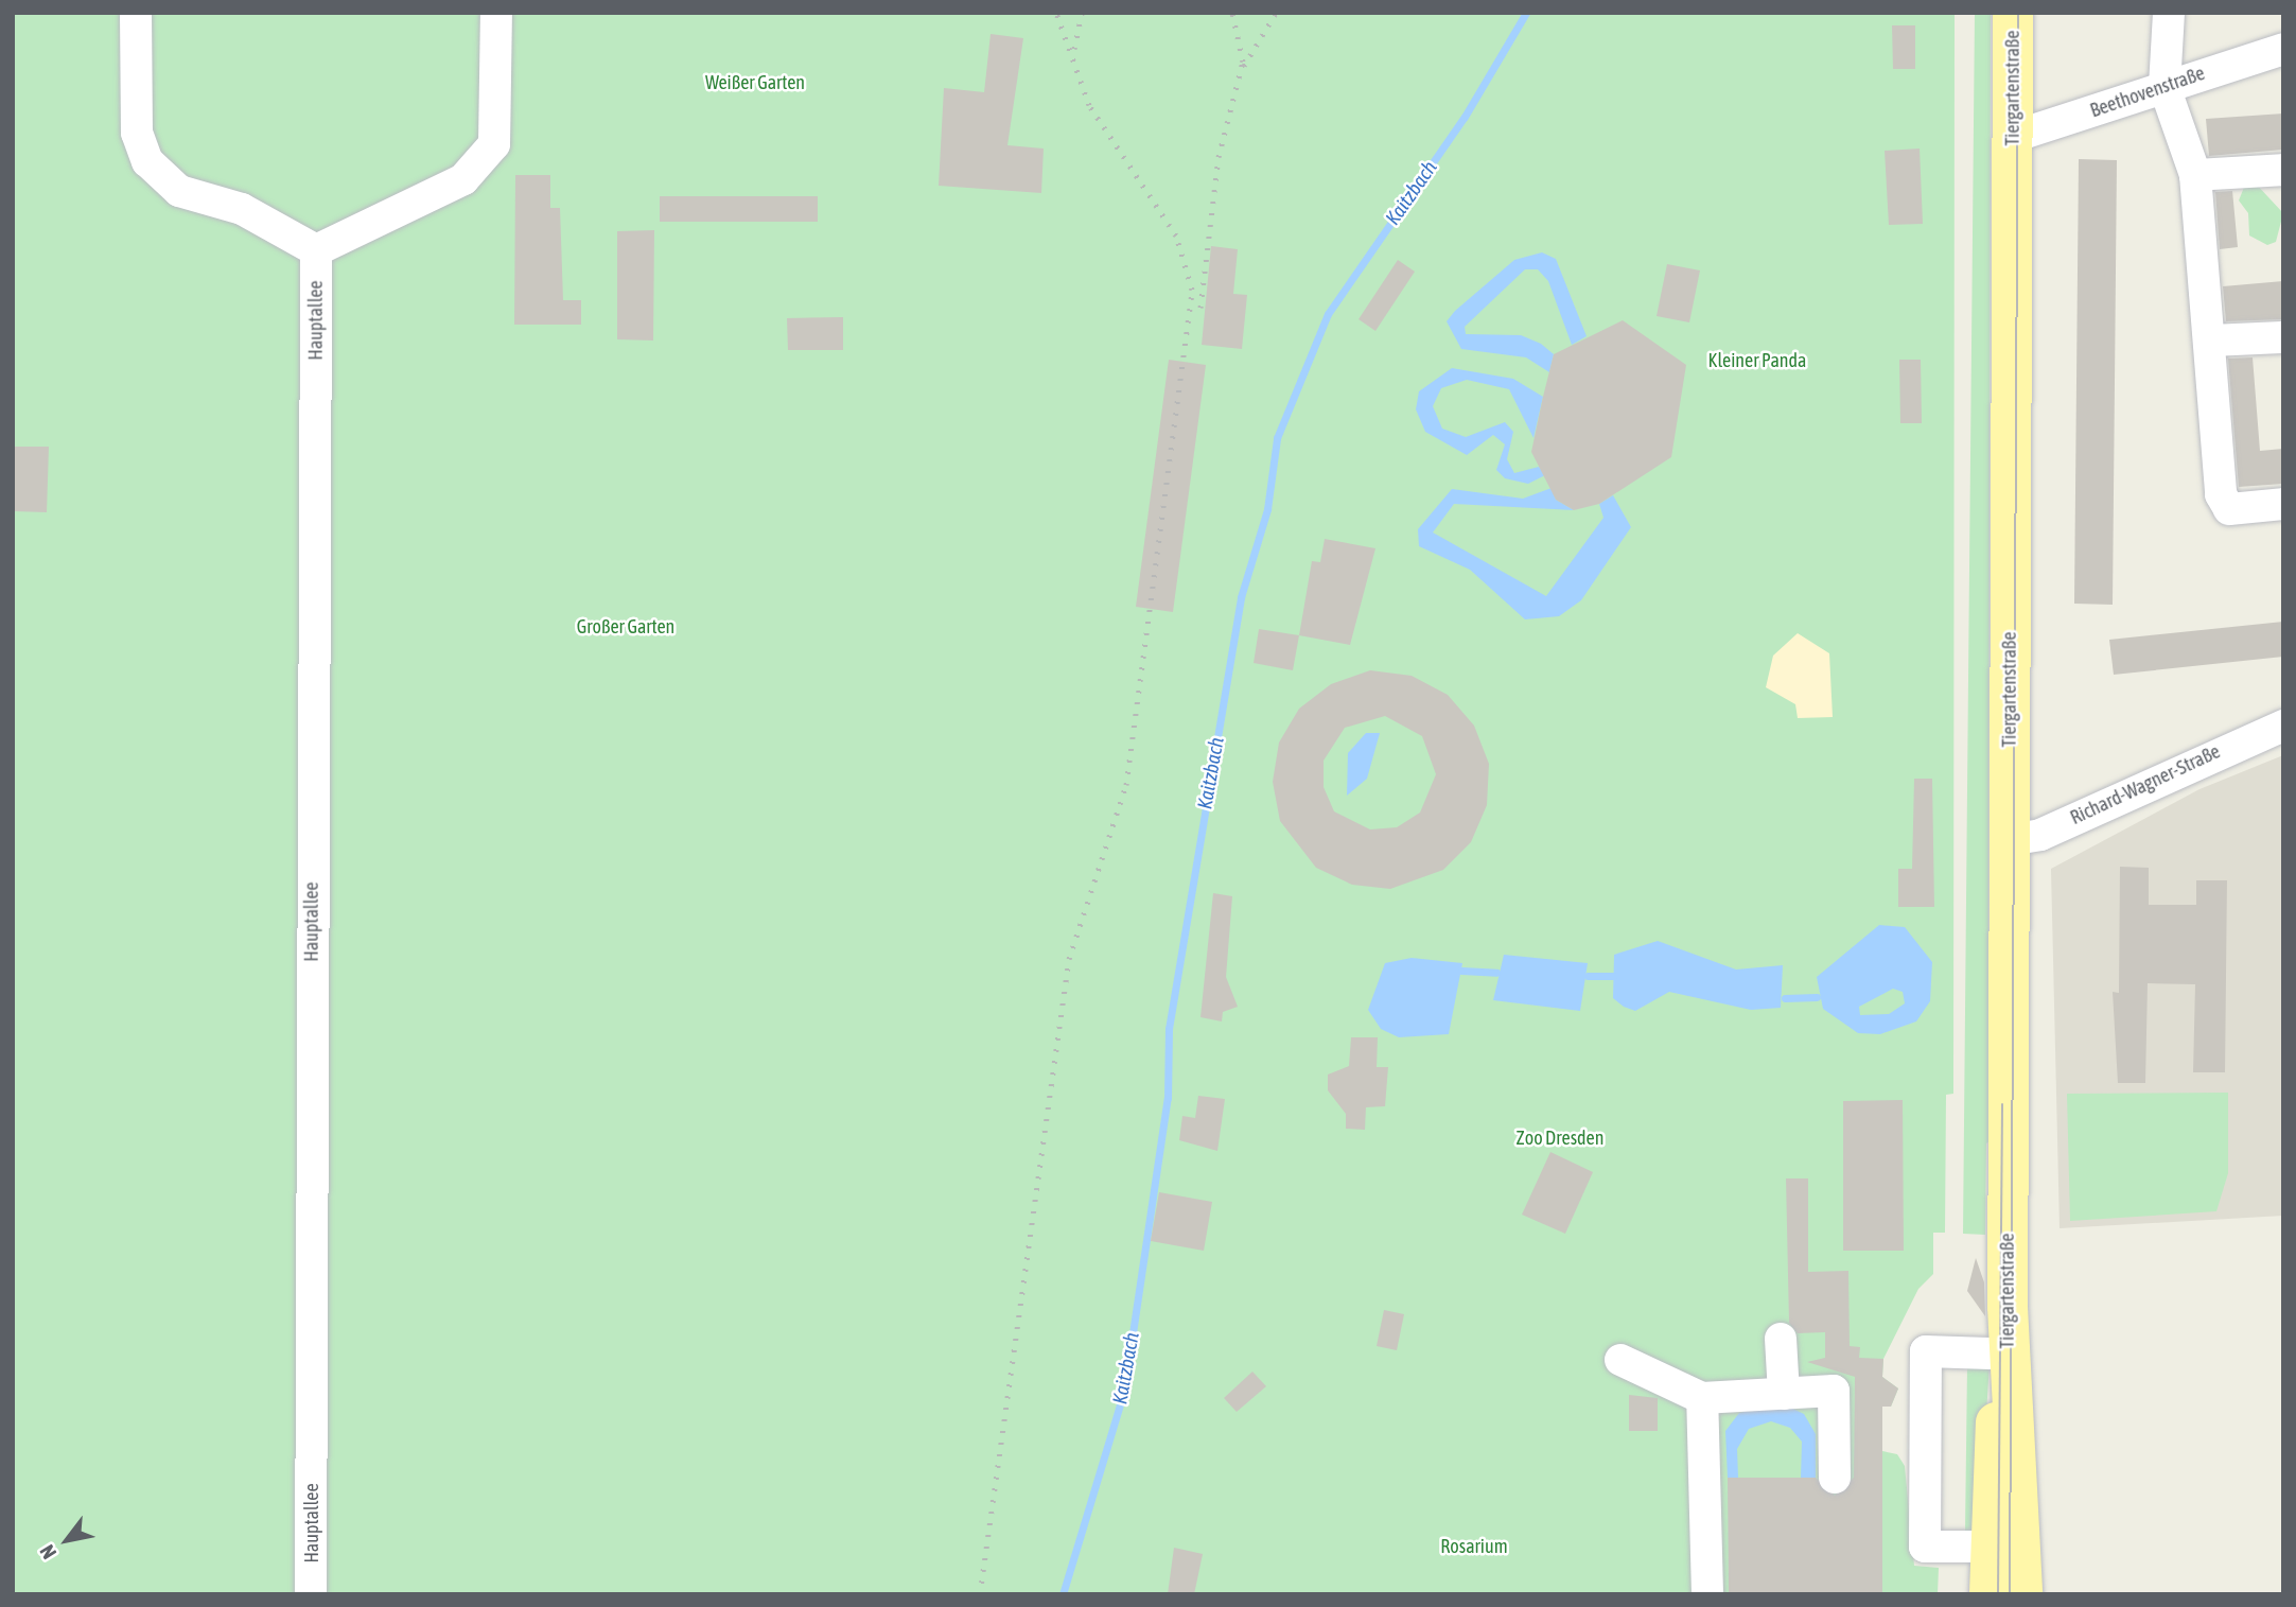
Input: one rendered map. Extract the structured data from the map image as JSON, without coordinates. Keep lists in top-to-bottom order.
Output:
{
  "streets": {
    "main road": ["Tiergartenstraße"],
    "street": ["Beethovenstraße", "Hauptallee", "Richard-Wagner-Straße"]
  },
  "crossings": [
    ["Tiergartenstraße", "Beethovenstraße"],
    ["Tiergartenstraße", "Richard-Wagner-Straße"]
  ],
  "water": ["Kaitzbach"],
  "parks": [
    "Weißer Garten",
    "Kleiner Panda",
    "Großer Garten",
    "Zoo Dresden",
    "Rosarium"
  ],
  "north": "bottom left"
}
